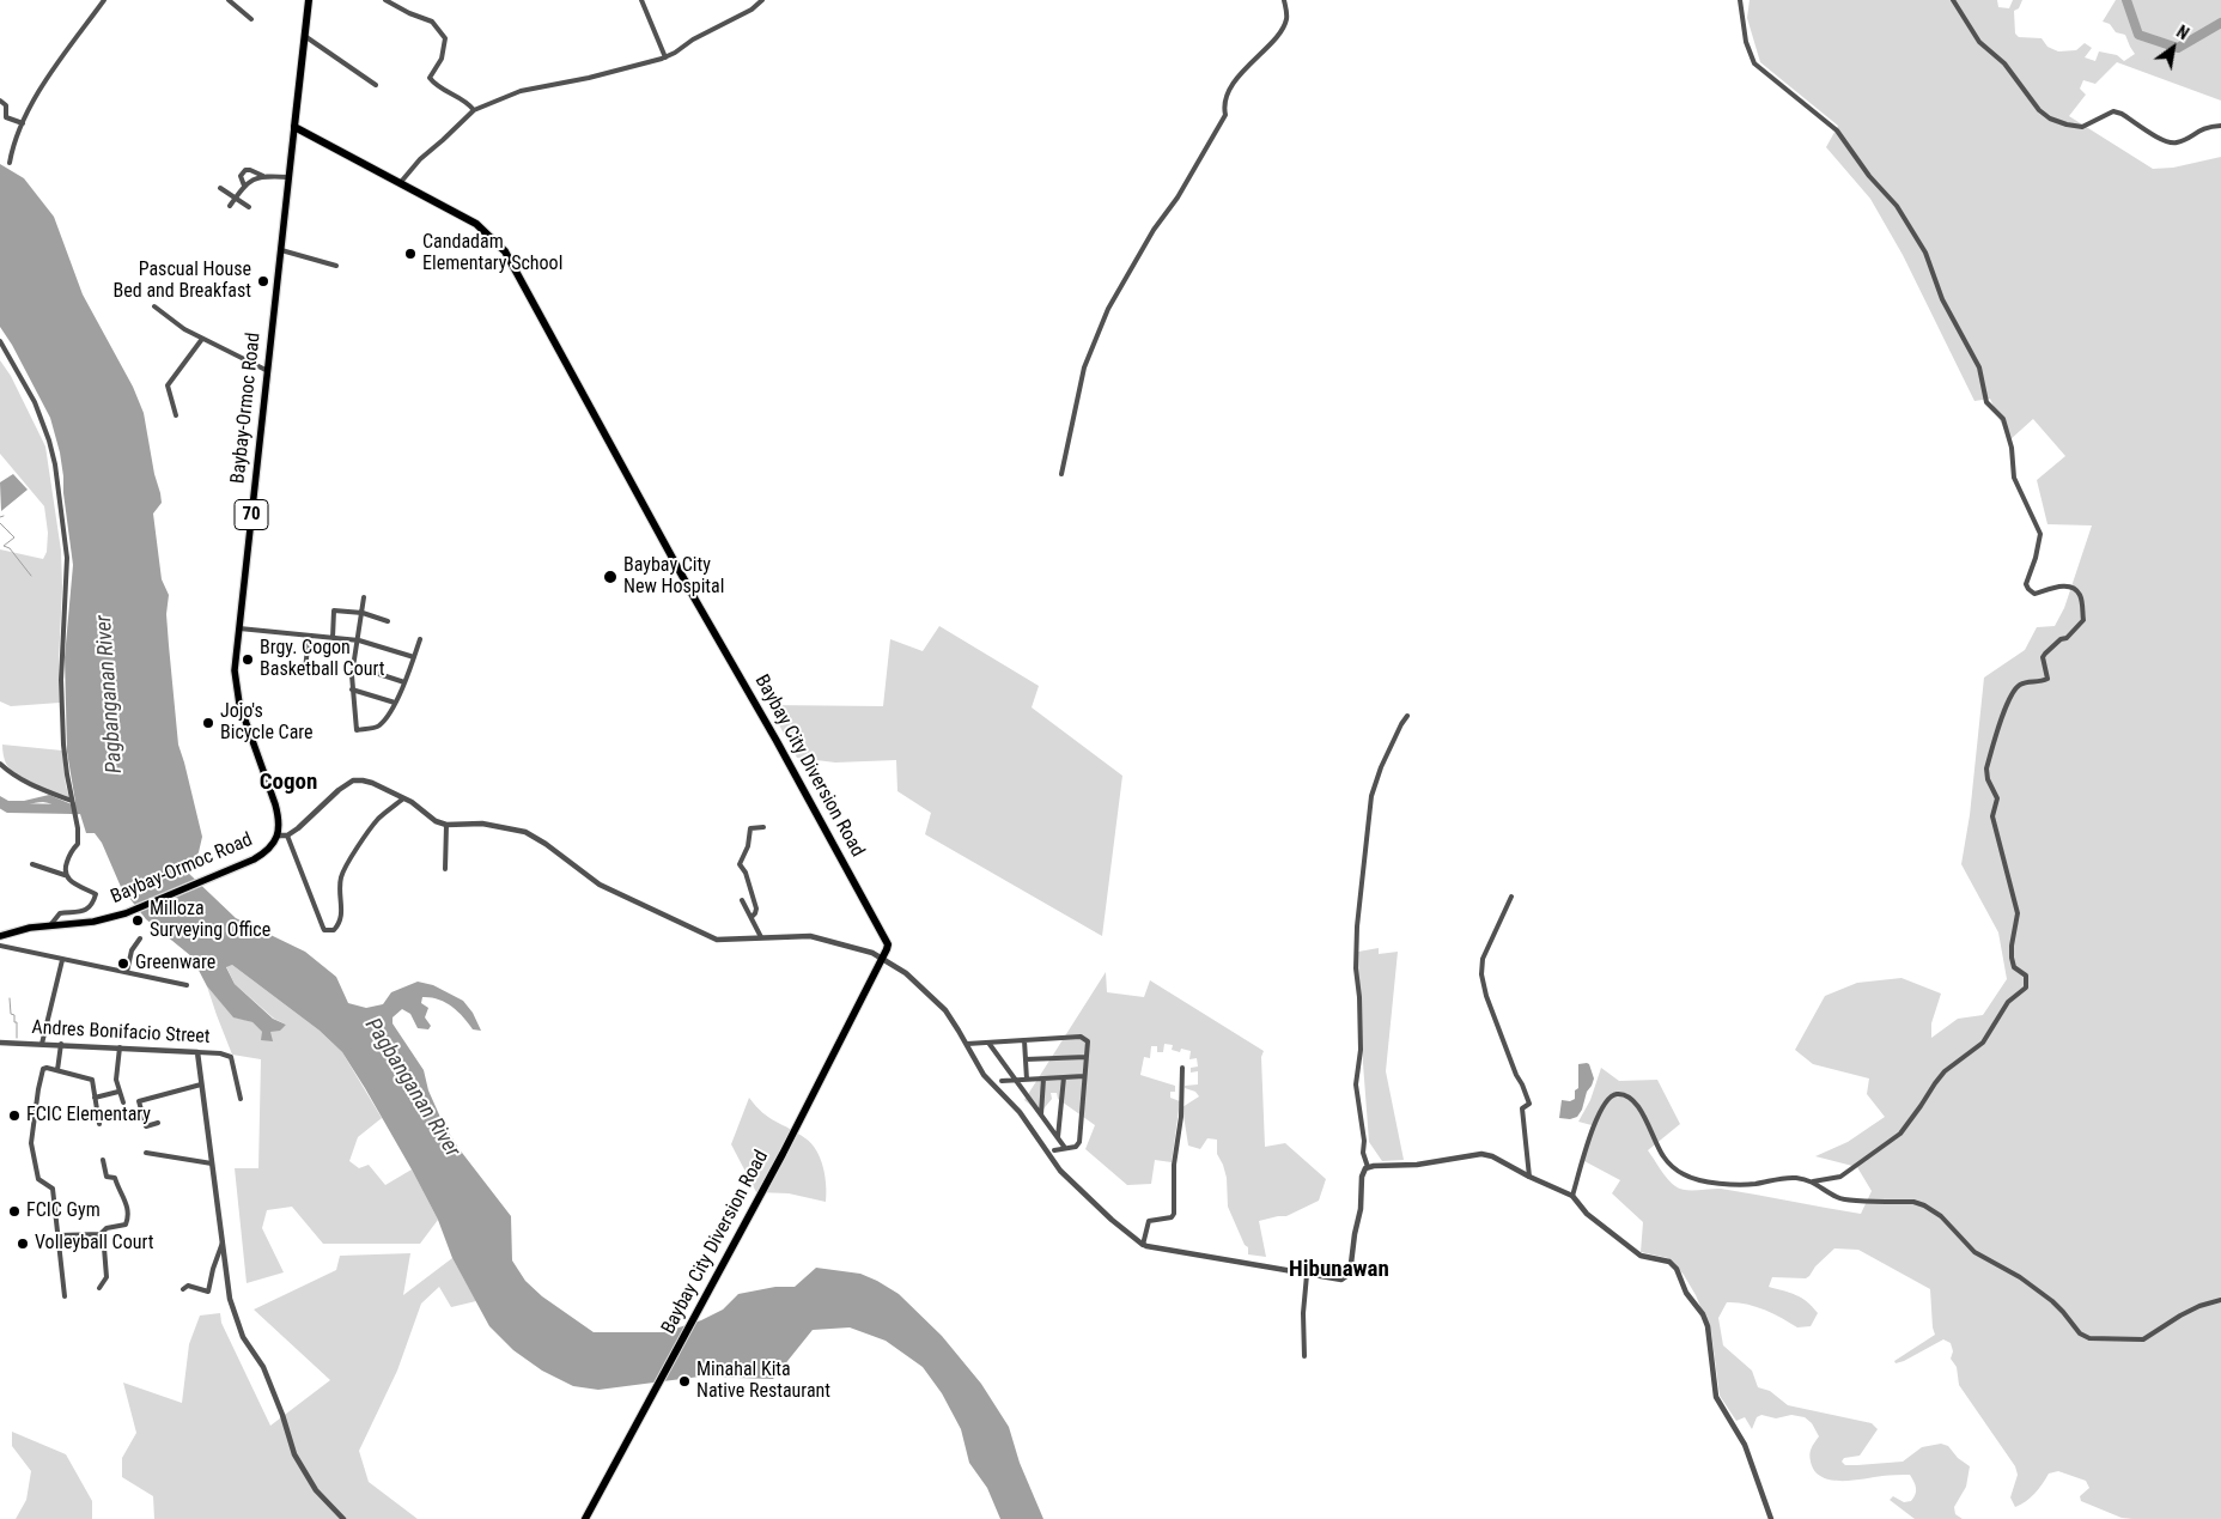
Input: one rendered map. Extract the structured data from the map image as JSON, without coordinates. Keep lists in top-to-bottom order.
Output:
{
  "streets": {
    "highway": ["Baybay-Ormoc Road", "70", "Baybay City Diversion Road"],
    "street": ["Andres Bonifacio Street"]
  },
  "crossings": [
    ["Baybay-Ormoc Road", "Baybay City Diversion Road"]
  ],
  "districts": ["Cogon", "Hibunawan"],
  "water": ["Pagbanganan River"],
  "places": [
    "Candadam Elementary School",
    "Pascual House Bed and Breakfast",
    "Baybay City New Hospital",
    "Brgy. Cogon Basketball Court",
    "Jojo's Bicycle Care",
    "Milloza Surveying Office",
    "Greenware",
    "FCIC Elementary",
    "FCIC Gym",
    "Volleyball Court",
    "Minahal Kita Native Restaurant"
  ],
  "north": "top right"
}
